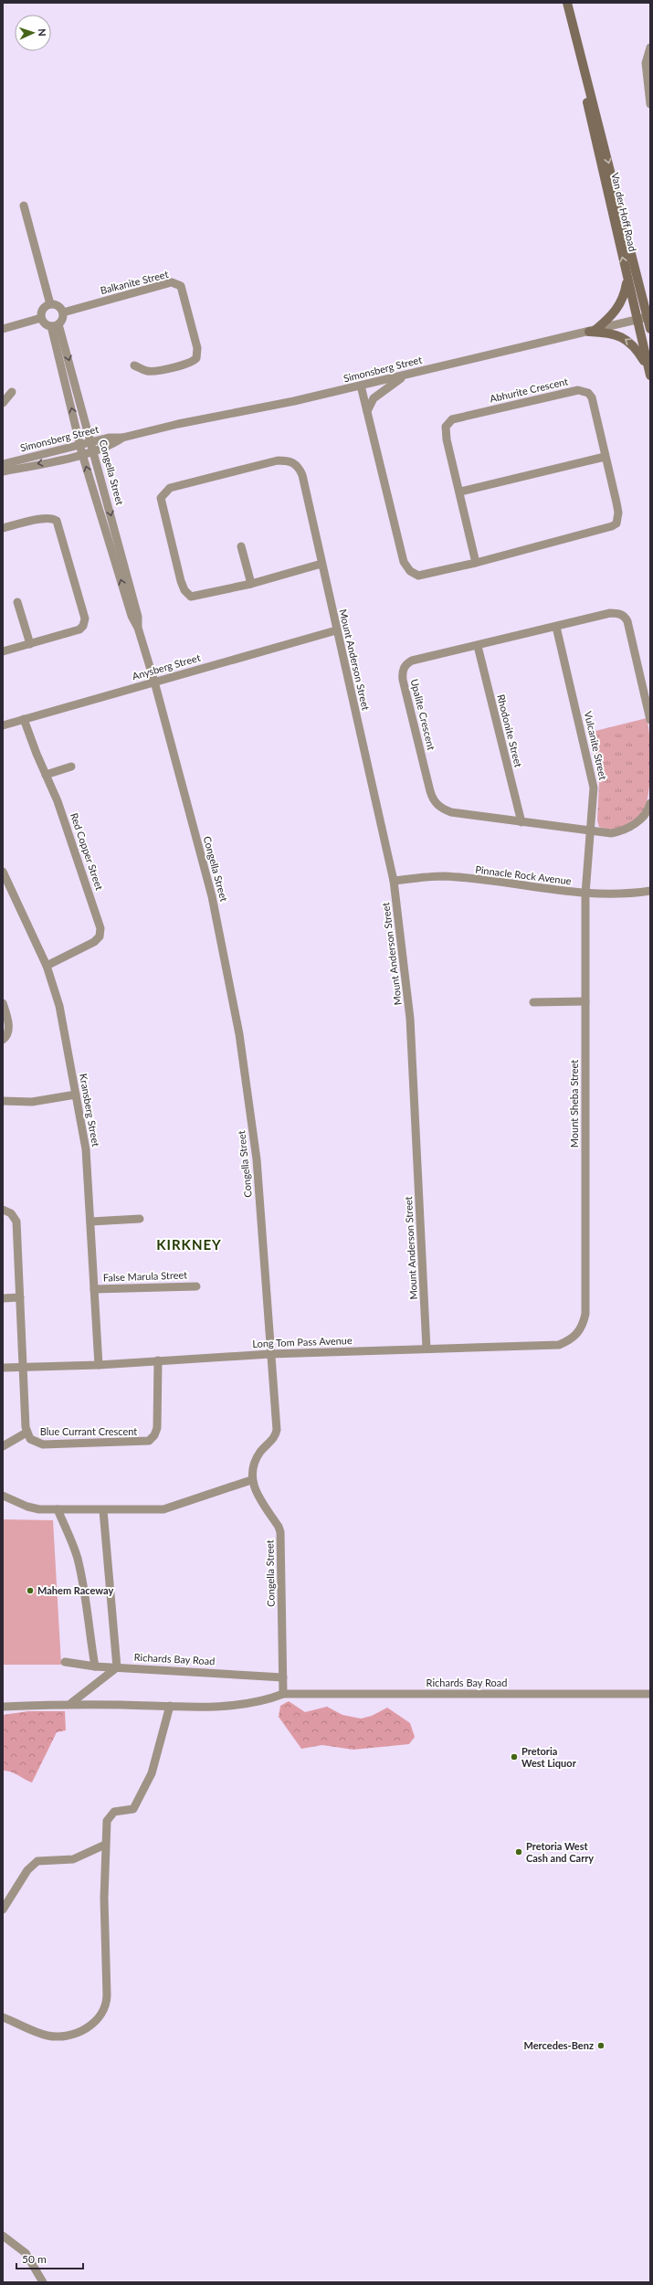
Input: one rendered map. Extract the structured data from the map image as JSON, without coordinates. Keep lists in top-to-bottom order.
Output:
{
  "streets": {
    "main road": ["Van der Hoff Road"],
    "street": [
      "Balkanite Street",
      "Simonsberg Street",
      "Abhurite Crescent",
      "Congella Street",
      "Mount Anderson Street",
      "Anysberg Street",
      "Upalite Crescent",
      "Rhodonite Street",
      "Vulcanite Street",
      "Red Copper Street",
      "Pinnacle Rock Avenue",
      "Mount Sheba Street",
      "Kransberg Street",
      "False Marula Street",
      "Long Tom Pass Avenue",
      "Blue Currant Crescent",
      "Richards Bay Road"
    ]
  },
  "crossings": [
    ["Van der Hoff Road", "Simonsberg Street"],
    ["Balkanite Street", "Congella Street"],
    ["Simonsberg Street", "Abhurite Crescent"],
    ["Simonsberg Street", "Congella Street"],
    ["Congella Street", "Anysberg Street"],
    ["Congella Street", "Long Tom Pass Avenue"],
    ["Congella Street", "Richards Bay Road"],
    ["Mount Anderson Street", "Anysberg Street"],
    ["Mount Anderson Street", "Pinnacle Rock Avenue"],
    ["Mount Anderson Street", "Long Tom Pass Avenue"],
    ["Anysberg Street", "Red Copper Street"],
    ["Upalite Crescent", "Rhodonite Street"],
    ["Upalite Crescent", "Vulcanite Street"],
    ["Vulcanite Street", "Pinnacle Rock Avenue"],
    ["Vulcanite Street", "Mount Sheba Street"],
    ["Red Copper Street", "Kransberg Street"],
    ["Pinnacle Rock Avenue", "Mount Sheba Street"],
    ["Mount Sheba Street", "Long Tom Pass Avenue"],
    ["Kransberg Street", "False Marula Street"],
    ["Kransberg Street", "Long Tom Pass Avenue"],
    ["Long Tom Pass Avenue", "Blue Currant Crescent"]
  ],
  "districts": ["KIRKNEY"],
  "places": [
    "Mahem Raceway",
    "Pretoria West Liquor",
    "Pretoria West Cash and Carry",
    "Mercedes-Benz"
  ],
  "scale_bar": "50 m",
  "north": "right"
}
